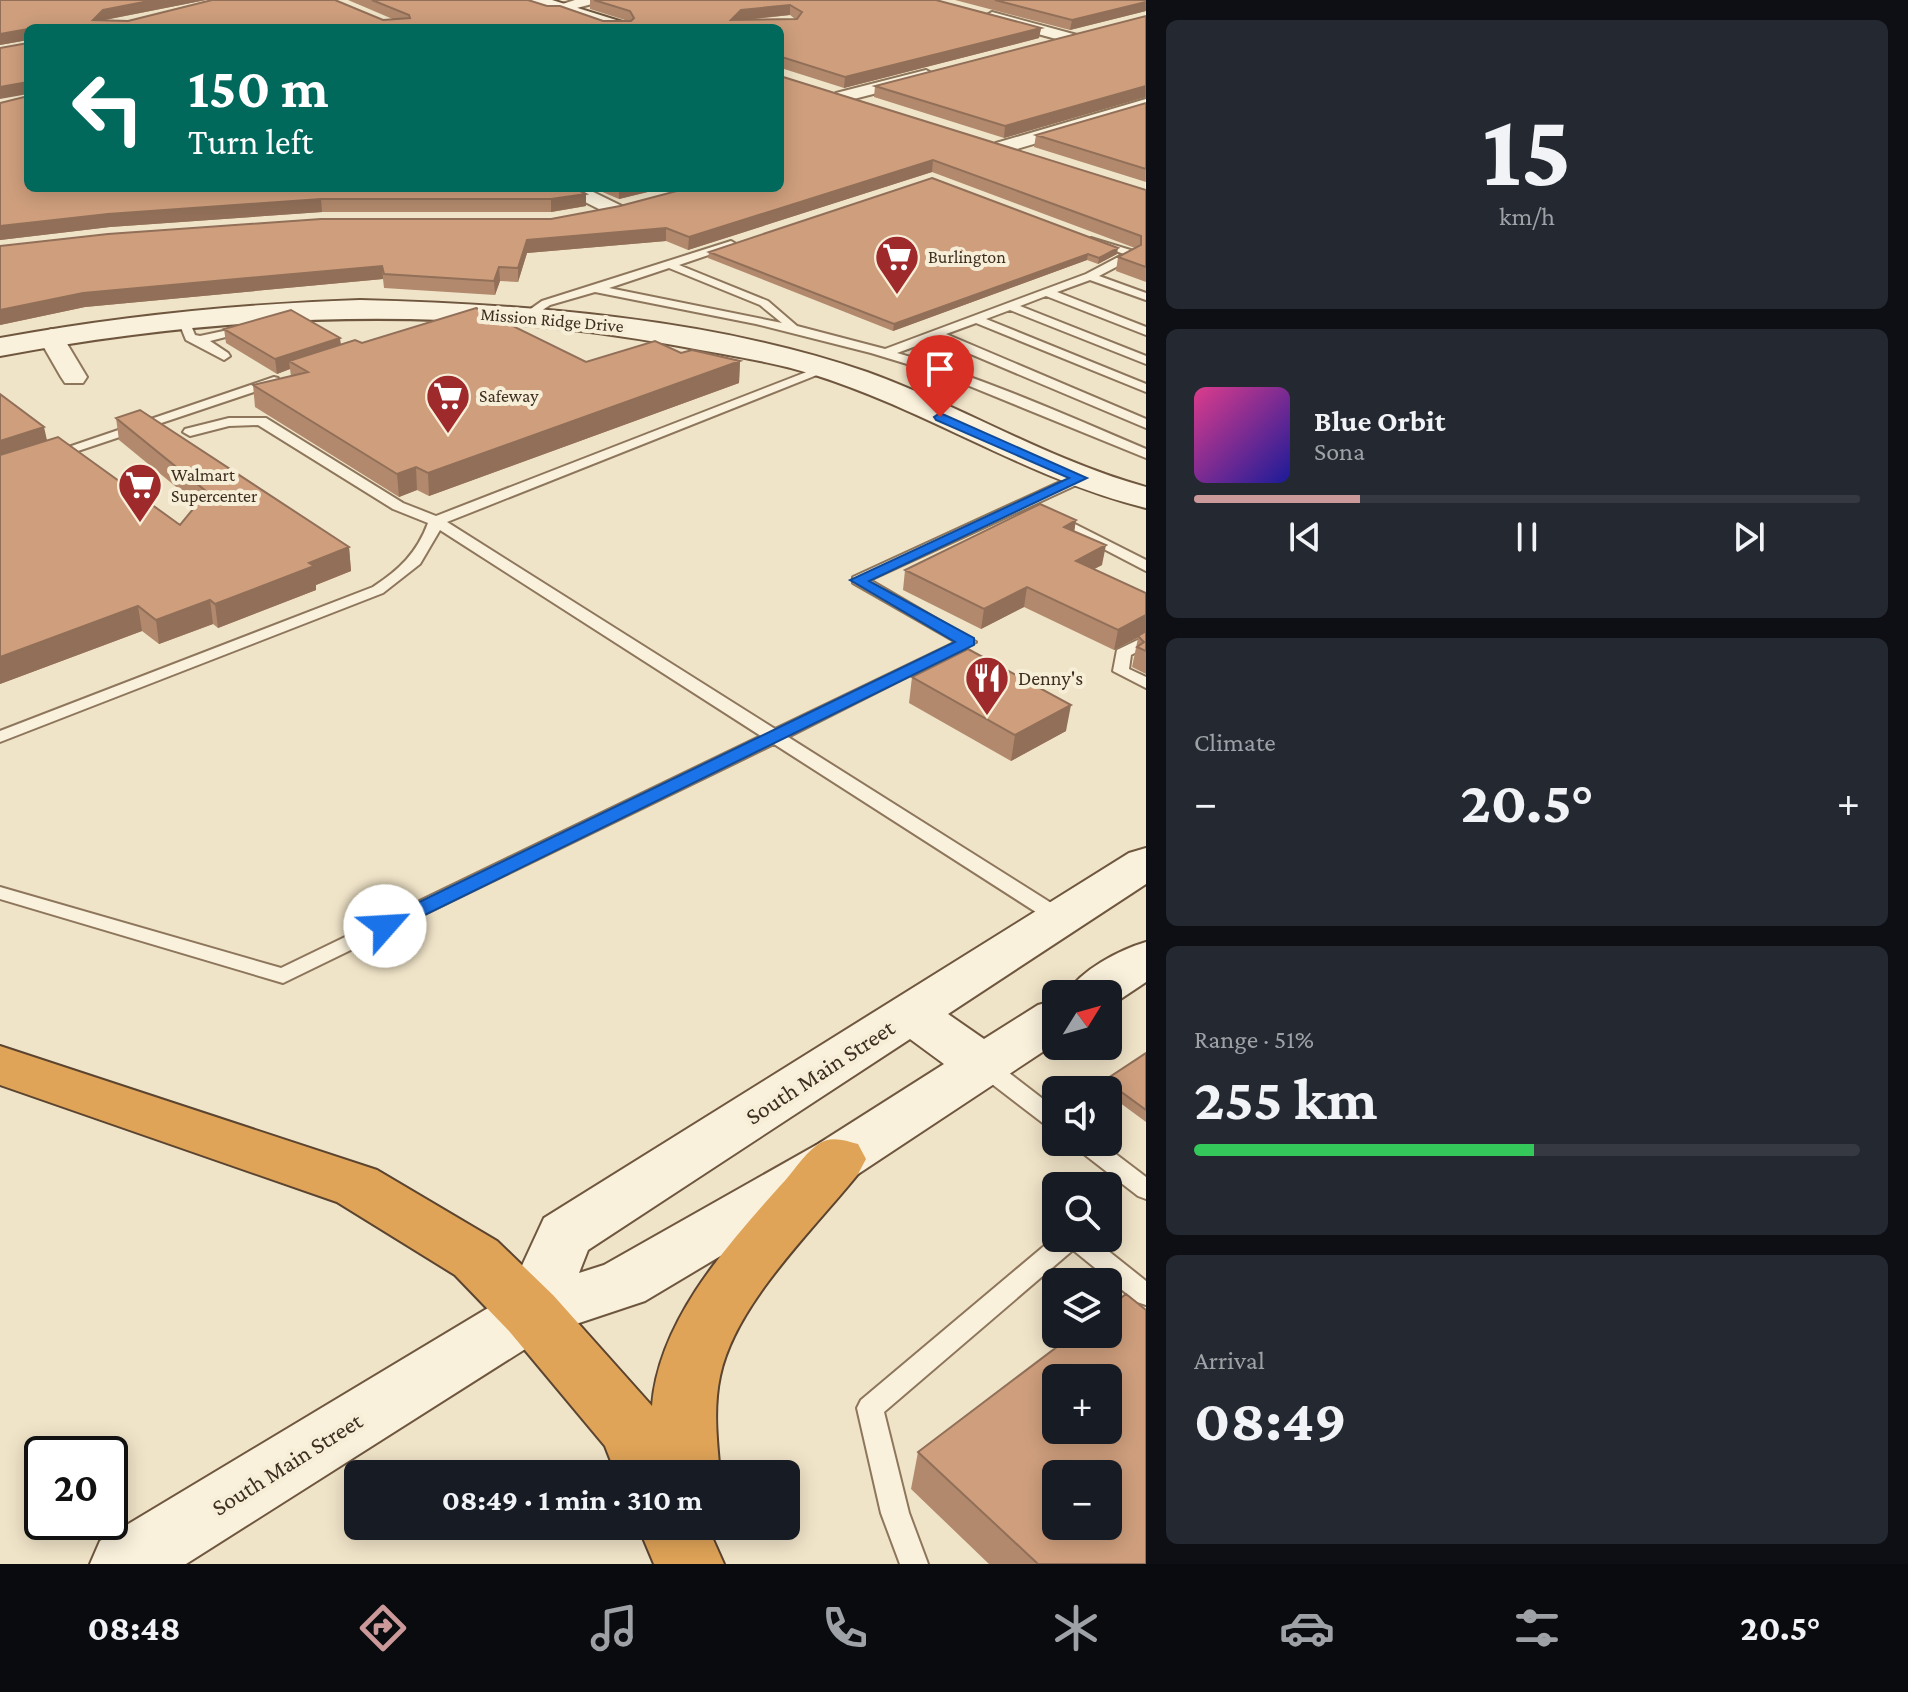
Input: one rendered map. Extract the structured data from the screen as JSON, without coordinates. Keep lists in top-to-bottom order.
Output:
{
  "streets": {
    "street": ["Mission Ridge Drive", "South Main Street"]
  },
  "places": {
    "supermarket": ["Burlington", "Safeway", "Walmart Supercenter"],
    "restaurant": ["Denny's"]
  },
  "north": "top right",
  "page": {
    "tile": [
      ["15", "km/h"],
      "Climate",
      ["Range · 51%", "255 km"],
      ["Arrival", "08:49"]
    ],
    "turn": ["150 m", "Turn left"],
    "song": ["Blue Orbit", "Sona"],
    "heat": ["−", "20.5°", "+"],
    "map_buttons": ["+", "−"],
    "limit": "20",
    "trip": "08:49 · 1 min · 310 m",
    "tabs": ["08:48", "20.5°"]
  }
}
